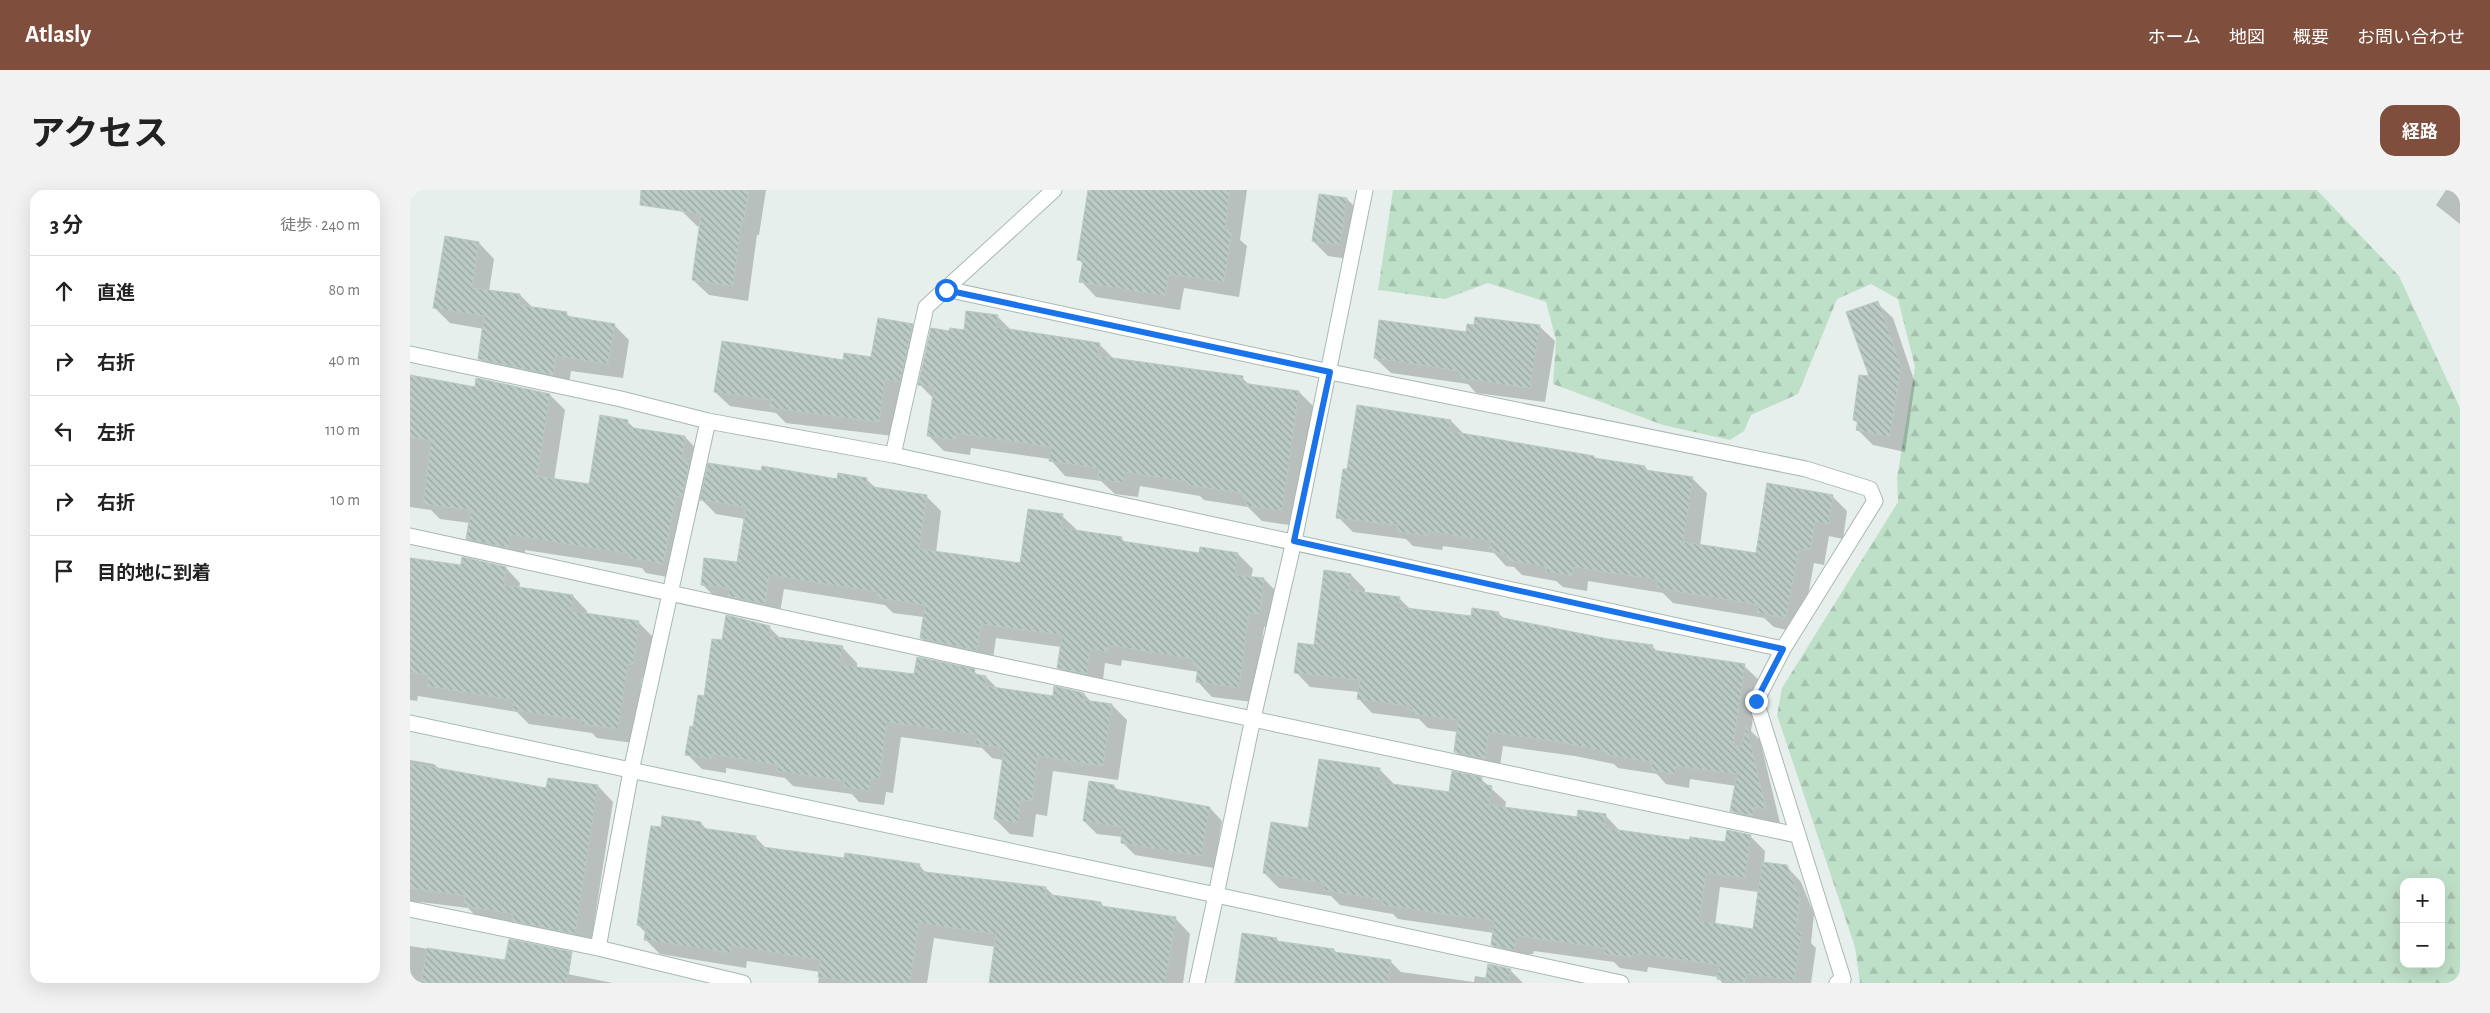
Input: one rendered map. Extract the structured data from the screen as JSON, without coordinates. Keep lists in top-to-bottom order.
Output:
{
  "page": {
    "header": "Atlasly",
    "nav": [
      "ホーム",
      "地図",
      "概要",
      "お問い合わせ"
    ],
    "title": "アクセス",
    "buttons": "経路",
    "heading": ["3 分", "徒歩 · 240 m"],
    "list": [
      ["直進", "80 m"],
      ["右折", "40 m"],
      ["左折", "110 m"],
      ["右折", "10 m"],
      "目的地に到着"
    ],
    "map_buttons": ["+", "−"]
  }
}
